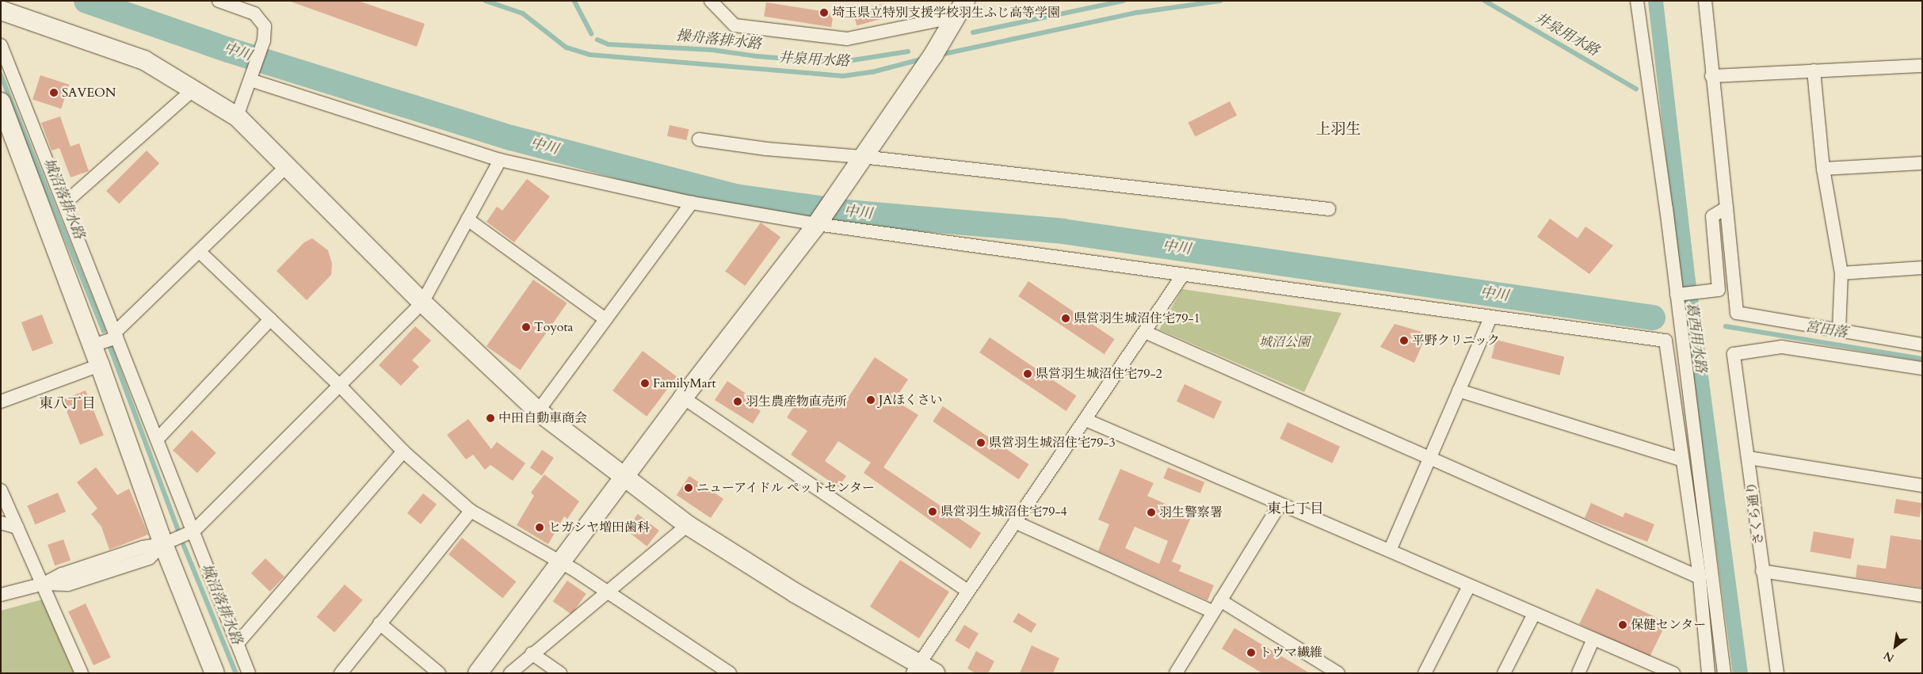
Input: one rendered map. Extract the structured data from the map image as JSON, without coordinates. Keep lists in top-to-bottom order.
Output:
{
  "streets": {
    "street": ["さくら通り"]
  },
  "districts": ["上羽生", "東八丁目", "東七丁目"],
  "water": [
    "井泉用水路",
    "操舟落排水路",
    "中川",
    "城沼落排水路",
    "宮田落",
    "葛西用水路"
  ],
  "parks": ["城沼公園"],
  "places": [
    "埼玉県立特別支援学校羽生ふじ高等学園",
    "SAVEON",
    "県営羽生城沼住宅79-1",
    "Toyota",
    "平野クリニック",
    "県営羽生城沼住宅79-2",
    "FamilyMart",
    "JAほくさい",
    "羽生農産物直売所",
    "中田自動車商会",
    "県営羽生城沼住宅79-3",
    "ニューアイドル ペットセンター",
    "県営羽生城沼住宅79-4",
    "羽生警察署",
    "ヒガシヤ増田歯科",
    "保健センター",
    "トウマ繊維"
  ],
  "north": "bottom left"
}
